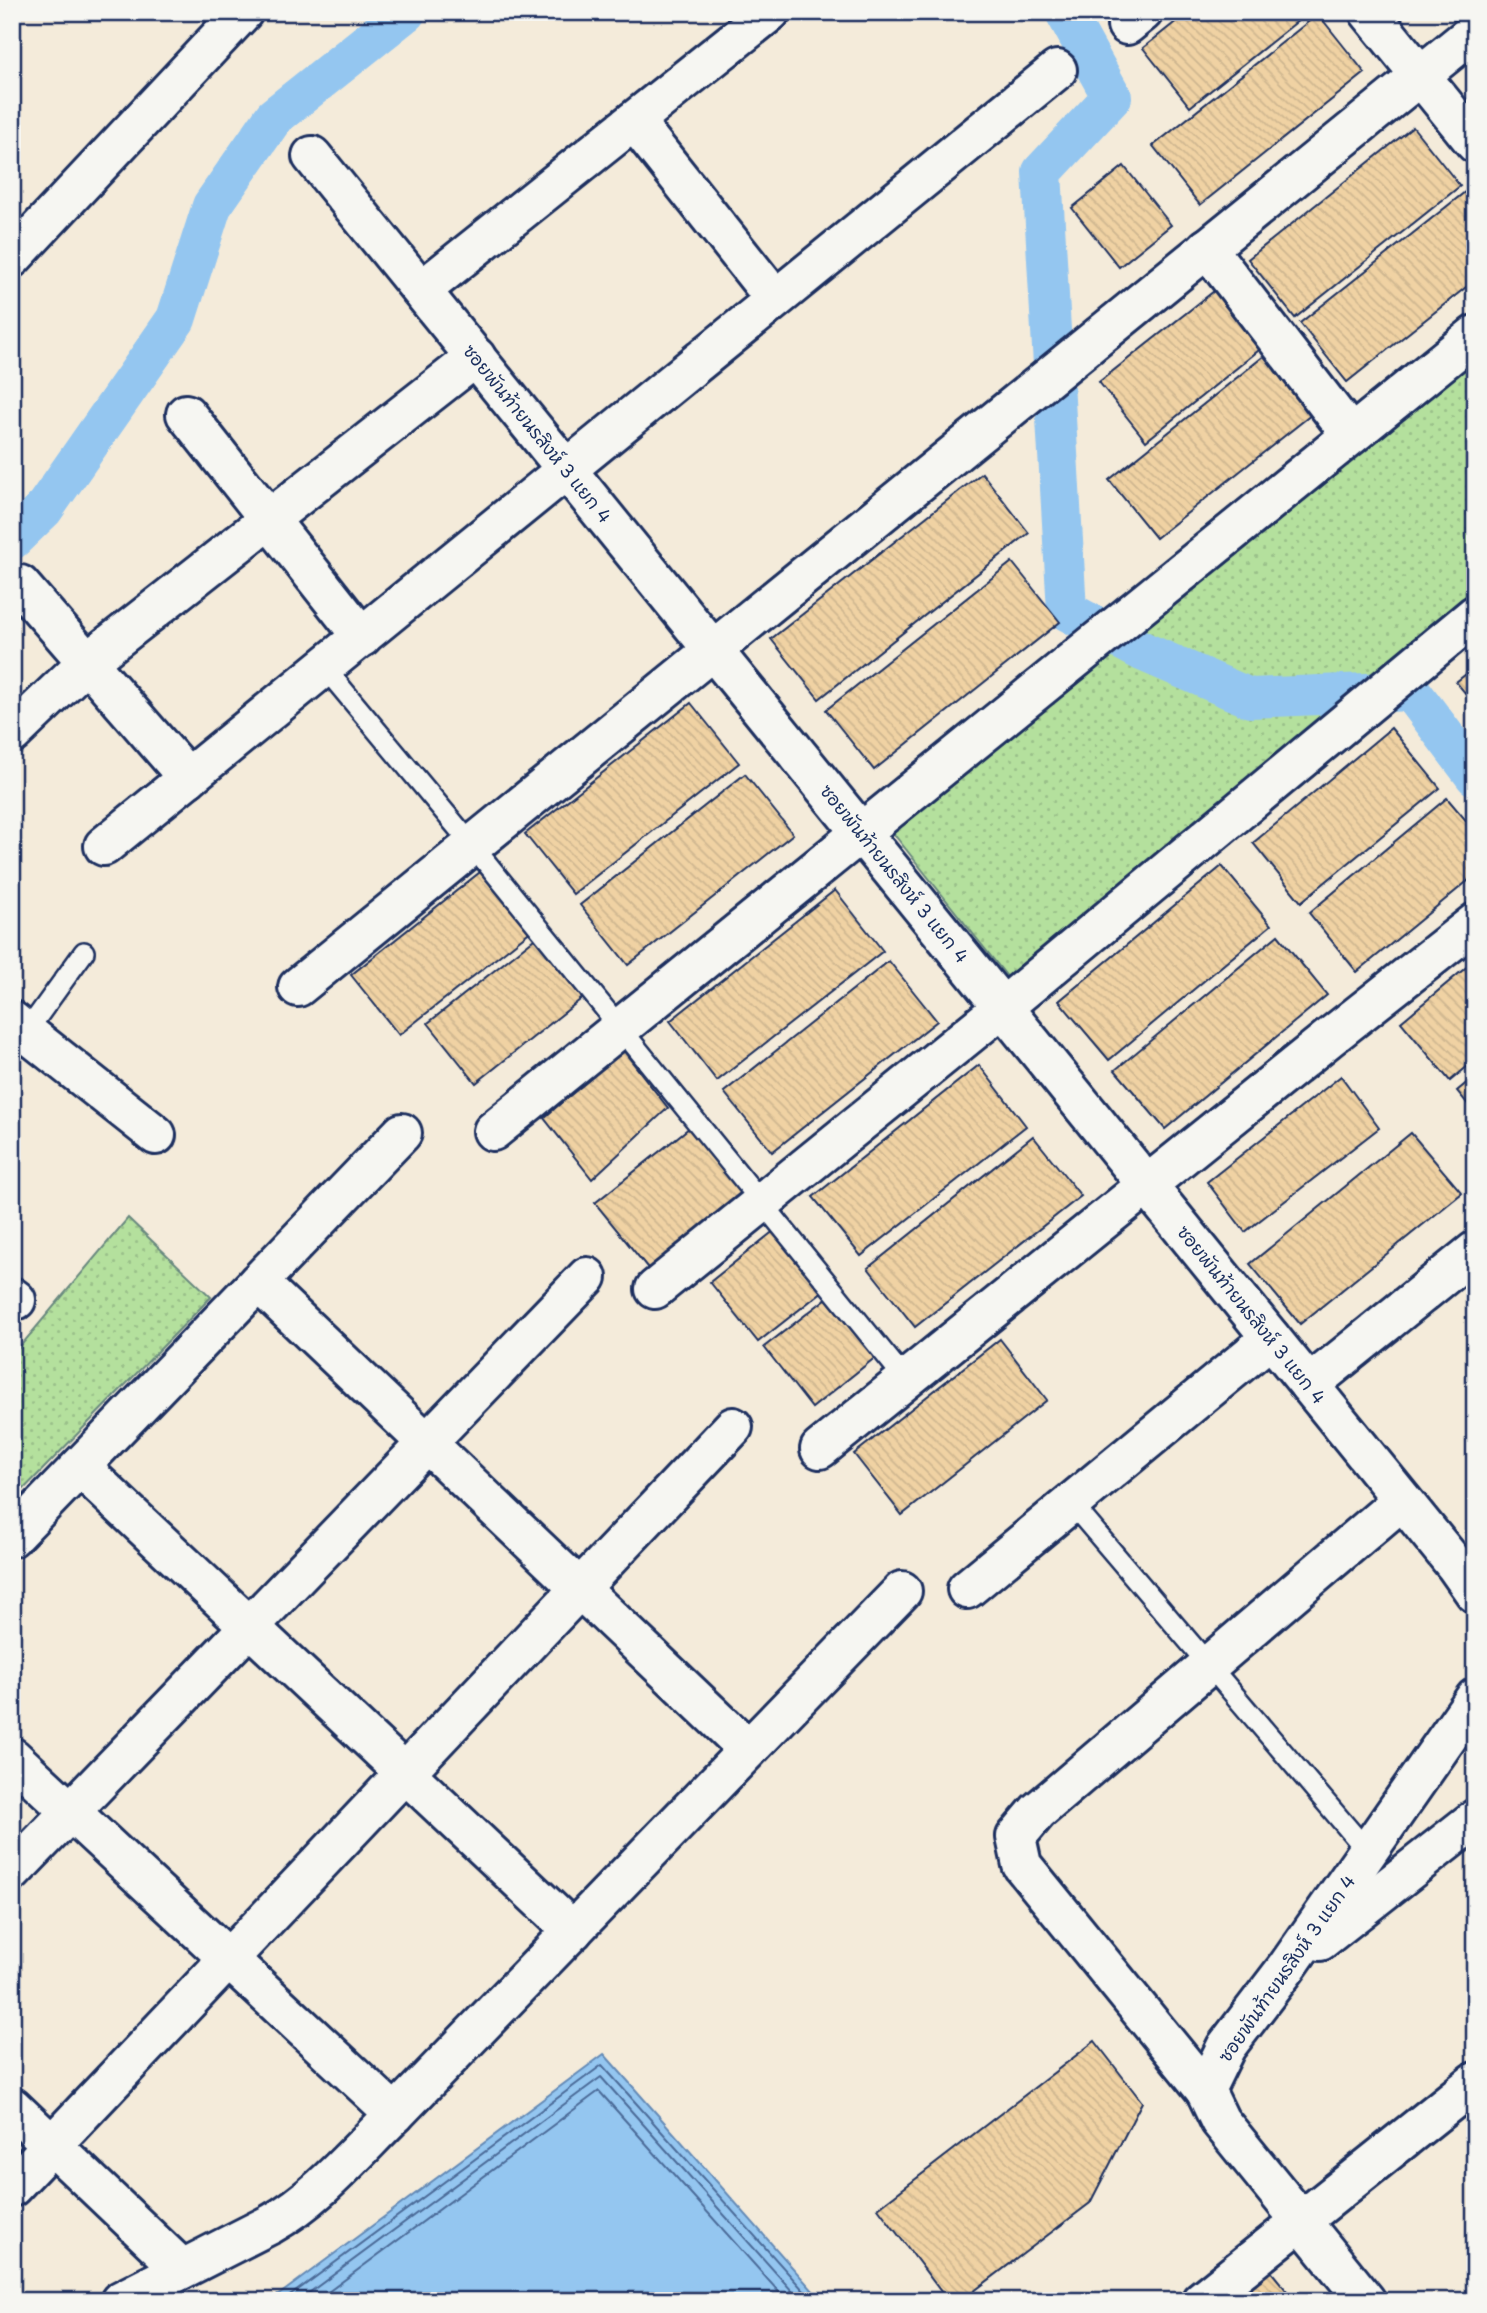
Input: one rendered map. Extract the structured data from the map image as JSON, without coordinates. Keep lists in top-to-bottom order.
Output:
{
  "streets": {
    "street": ["ซอยพันท้ายนรสิงห์ 3 แยก 4"]
  }
}
